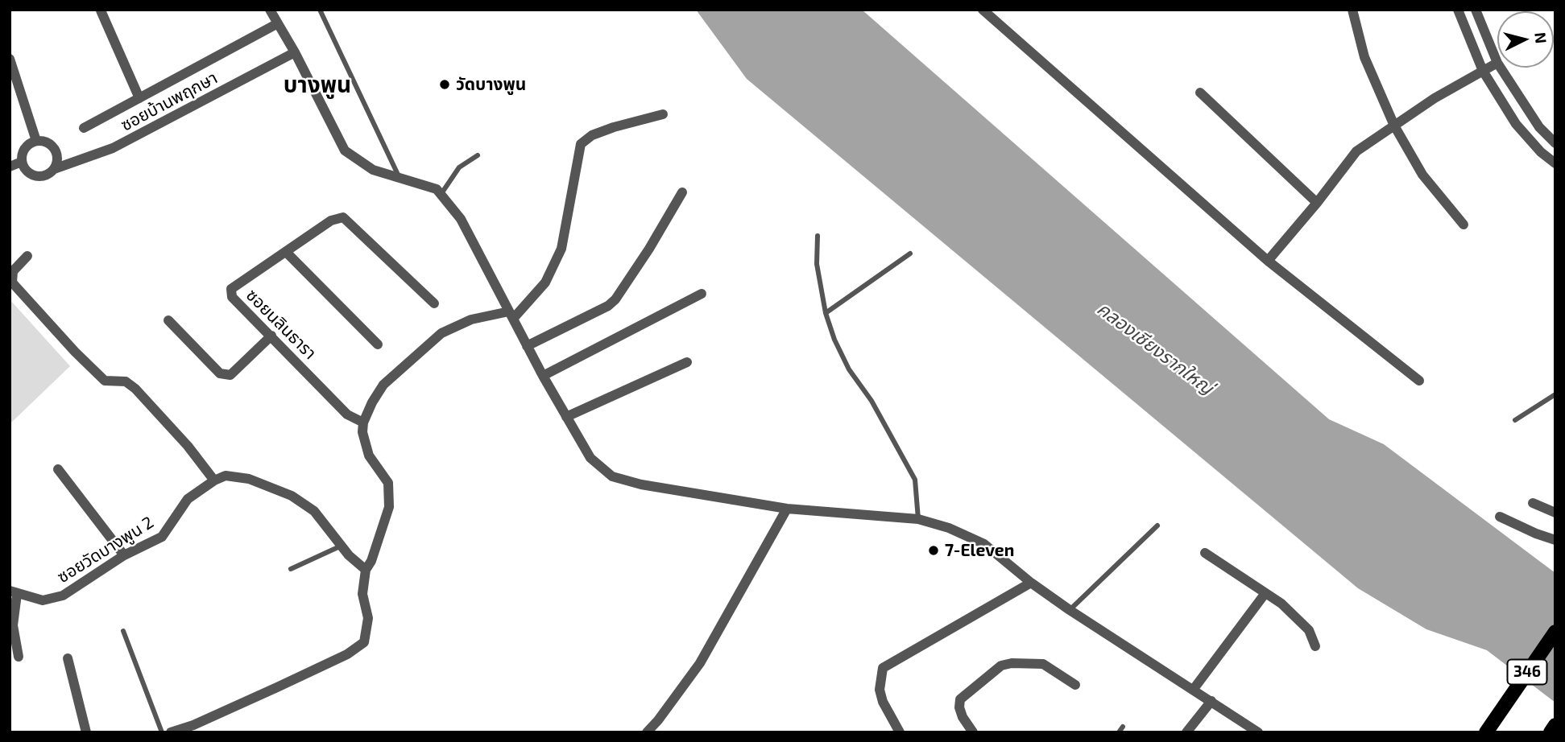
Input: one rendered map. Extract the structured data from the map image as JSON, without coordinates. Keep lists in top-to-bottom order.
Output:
{
  "streets": {
    "main road": ["346"],
    "street": ["ซอยบ้านพฤกษา", "ซอยนลินธารา", "ซอยวัดบางพูน 2"]
  },
  "districts": ["บางพูน"],
  "water": ["คลองเชียงรากใหญ่"],
  "places": ["วัดบางพูน", "7-Eleven"],
  "north": "right"
}
